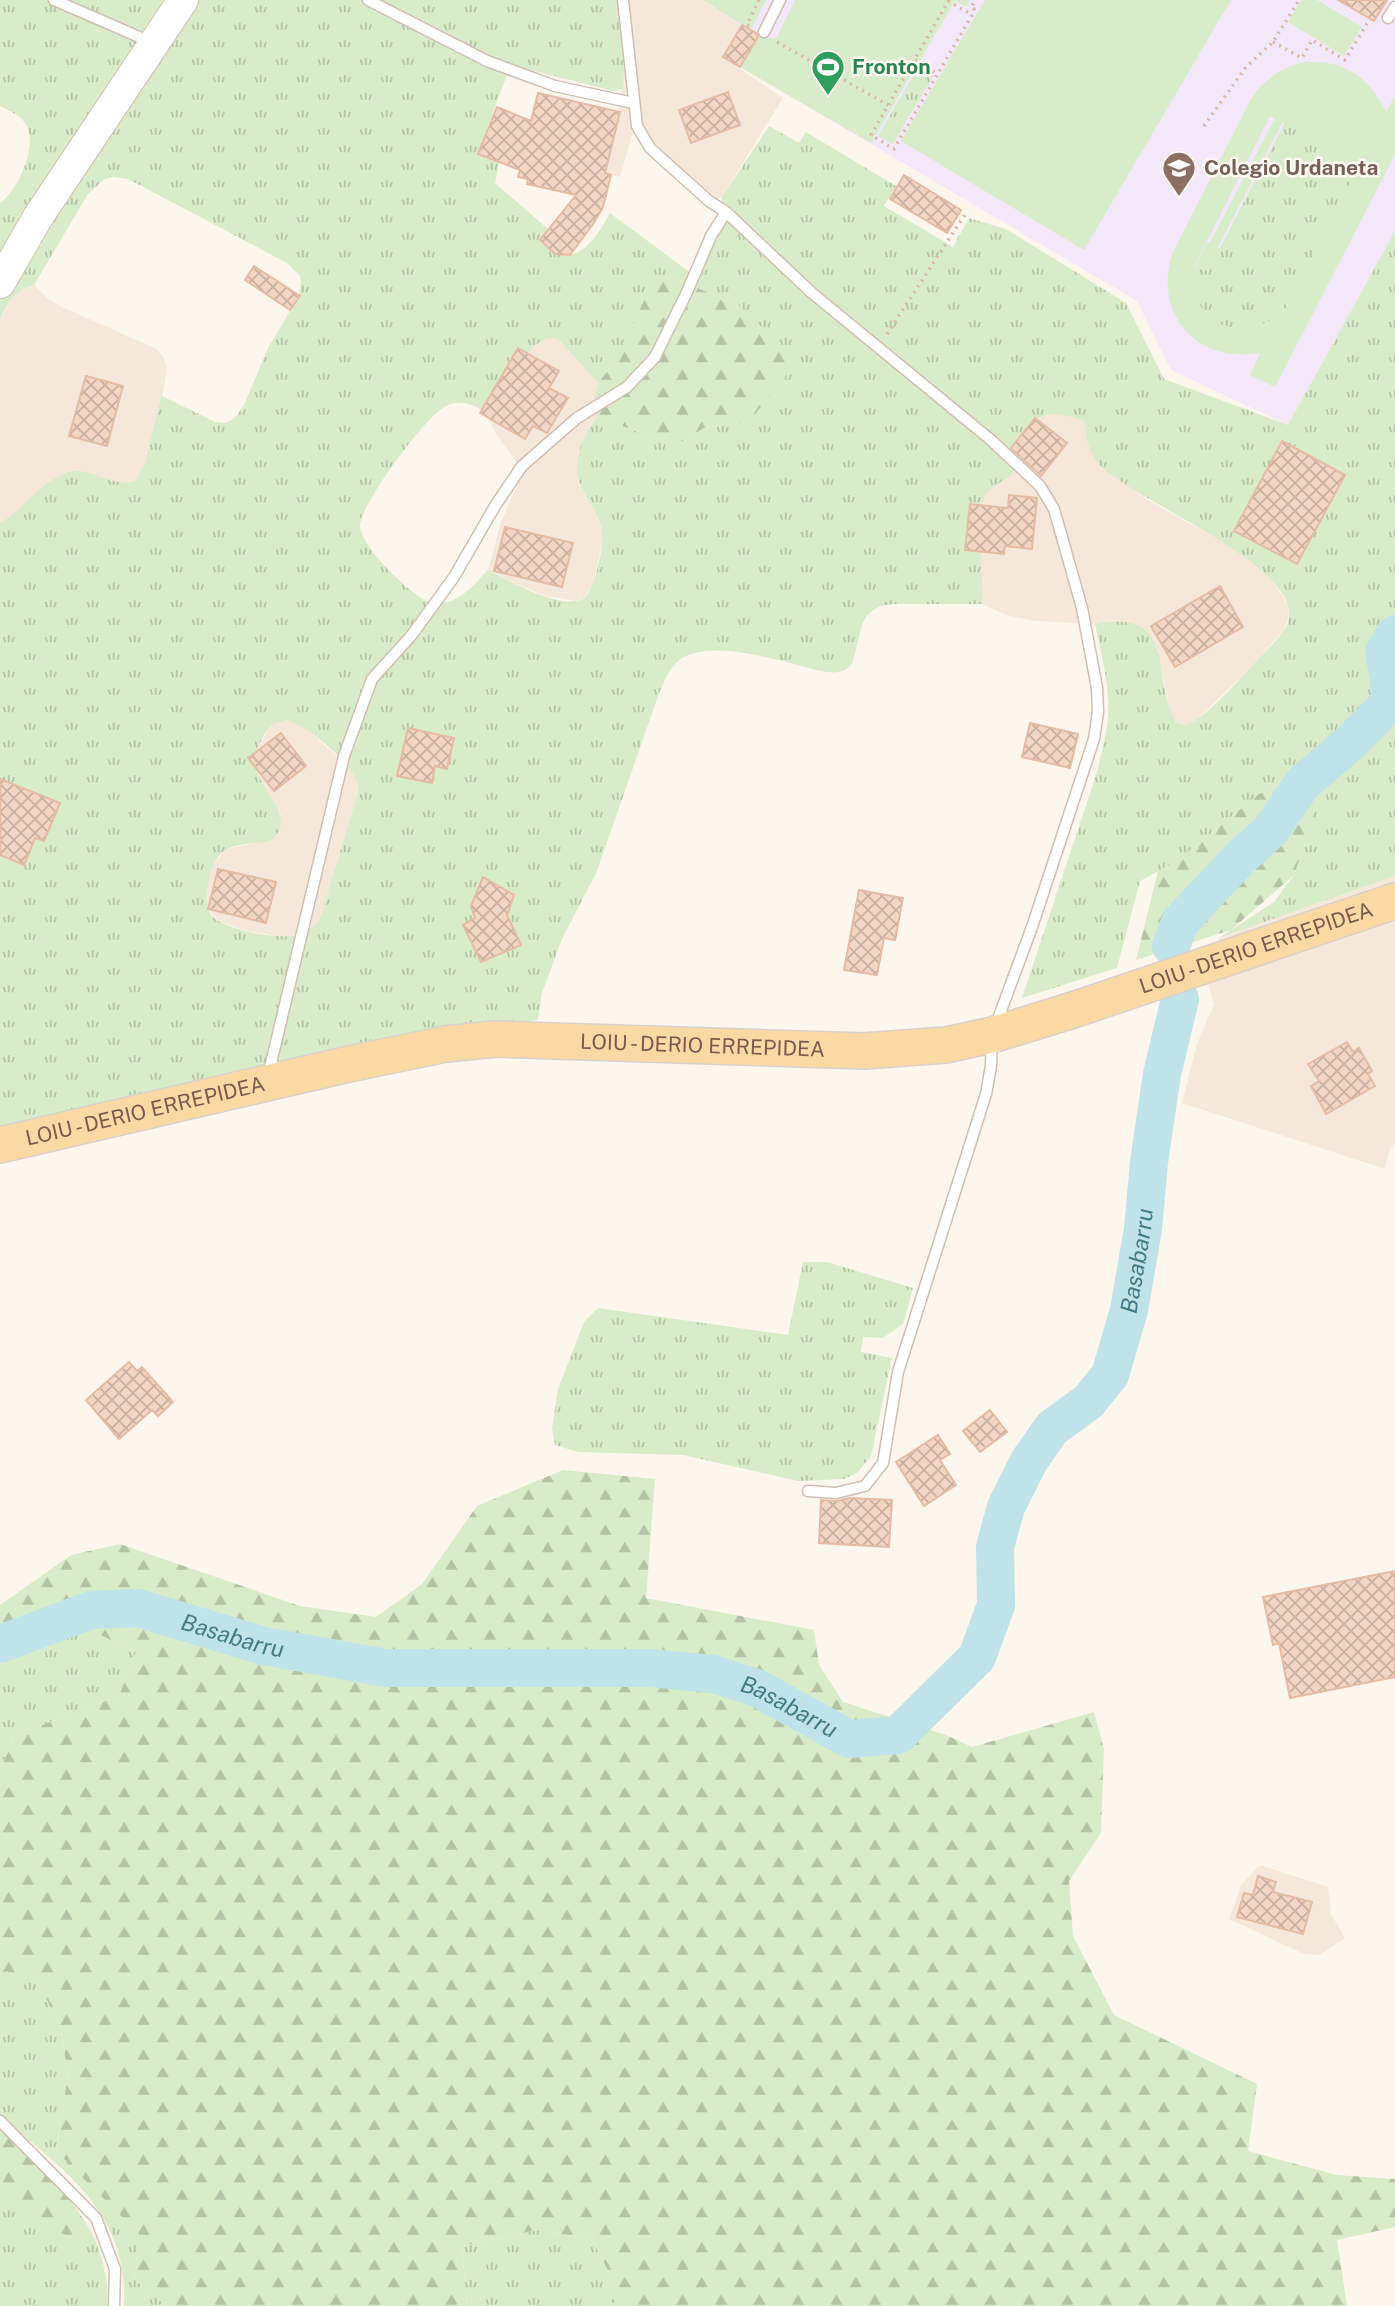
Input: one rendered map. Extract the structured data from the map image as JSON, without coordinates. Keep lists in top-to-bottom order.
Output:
{
  "streets": {
    "main road": ["LOIU - DERIO ERREPIDEA"]
  },
  "water": ["Basabarru"],
  "places": {
    "sports": ["Fronton"],
    "school or university": ["Colegio Urdaneta"]
  }
}
